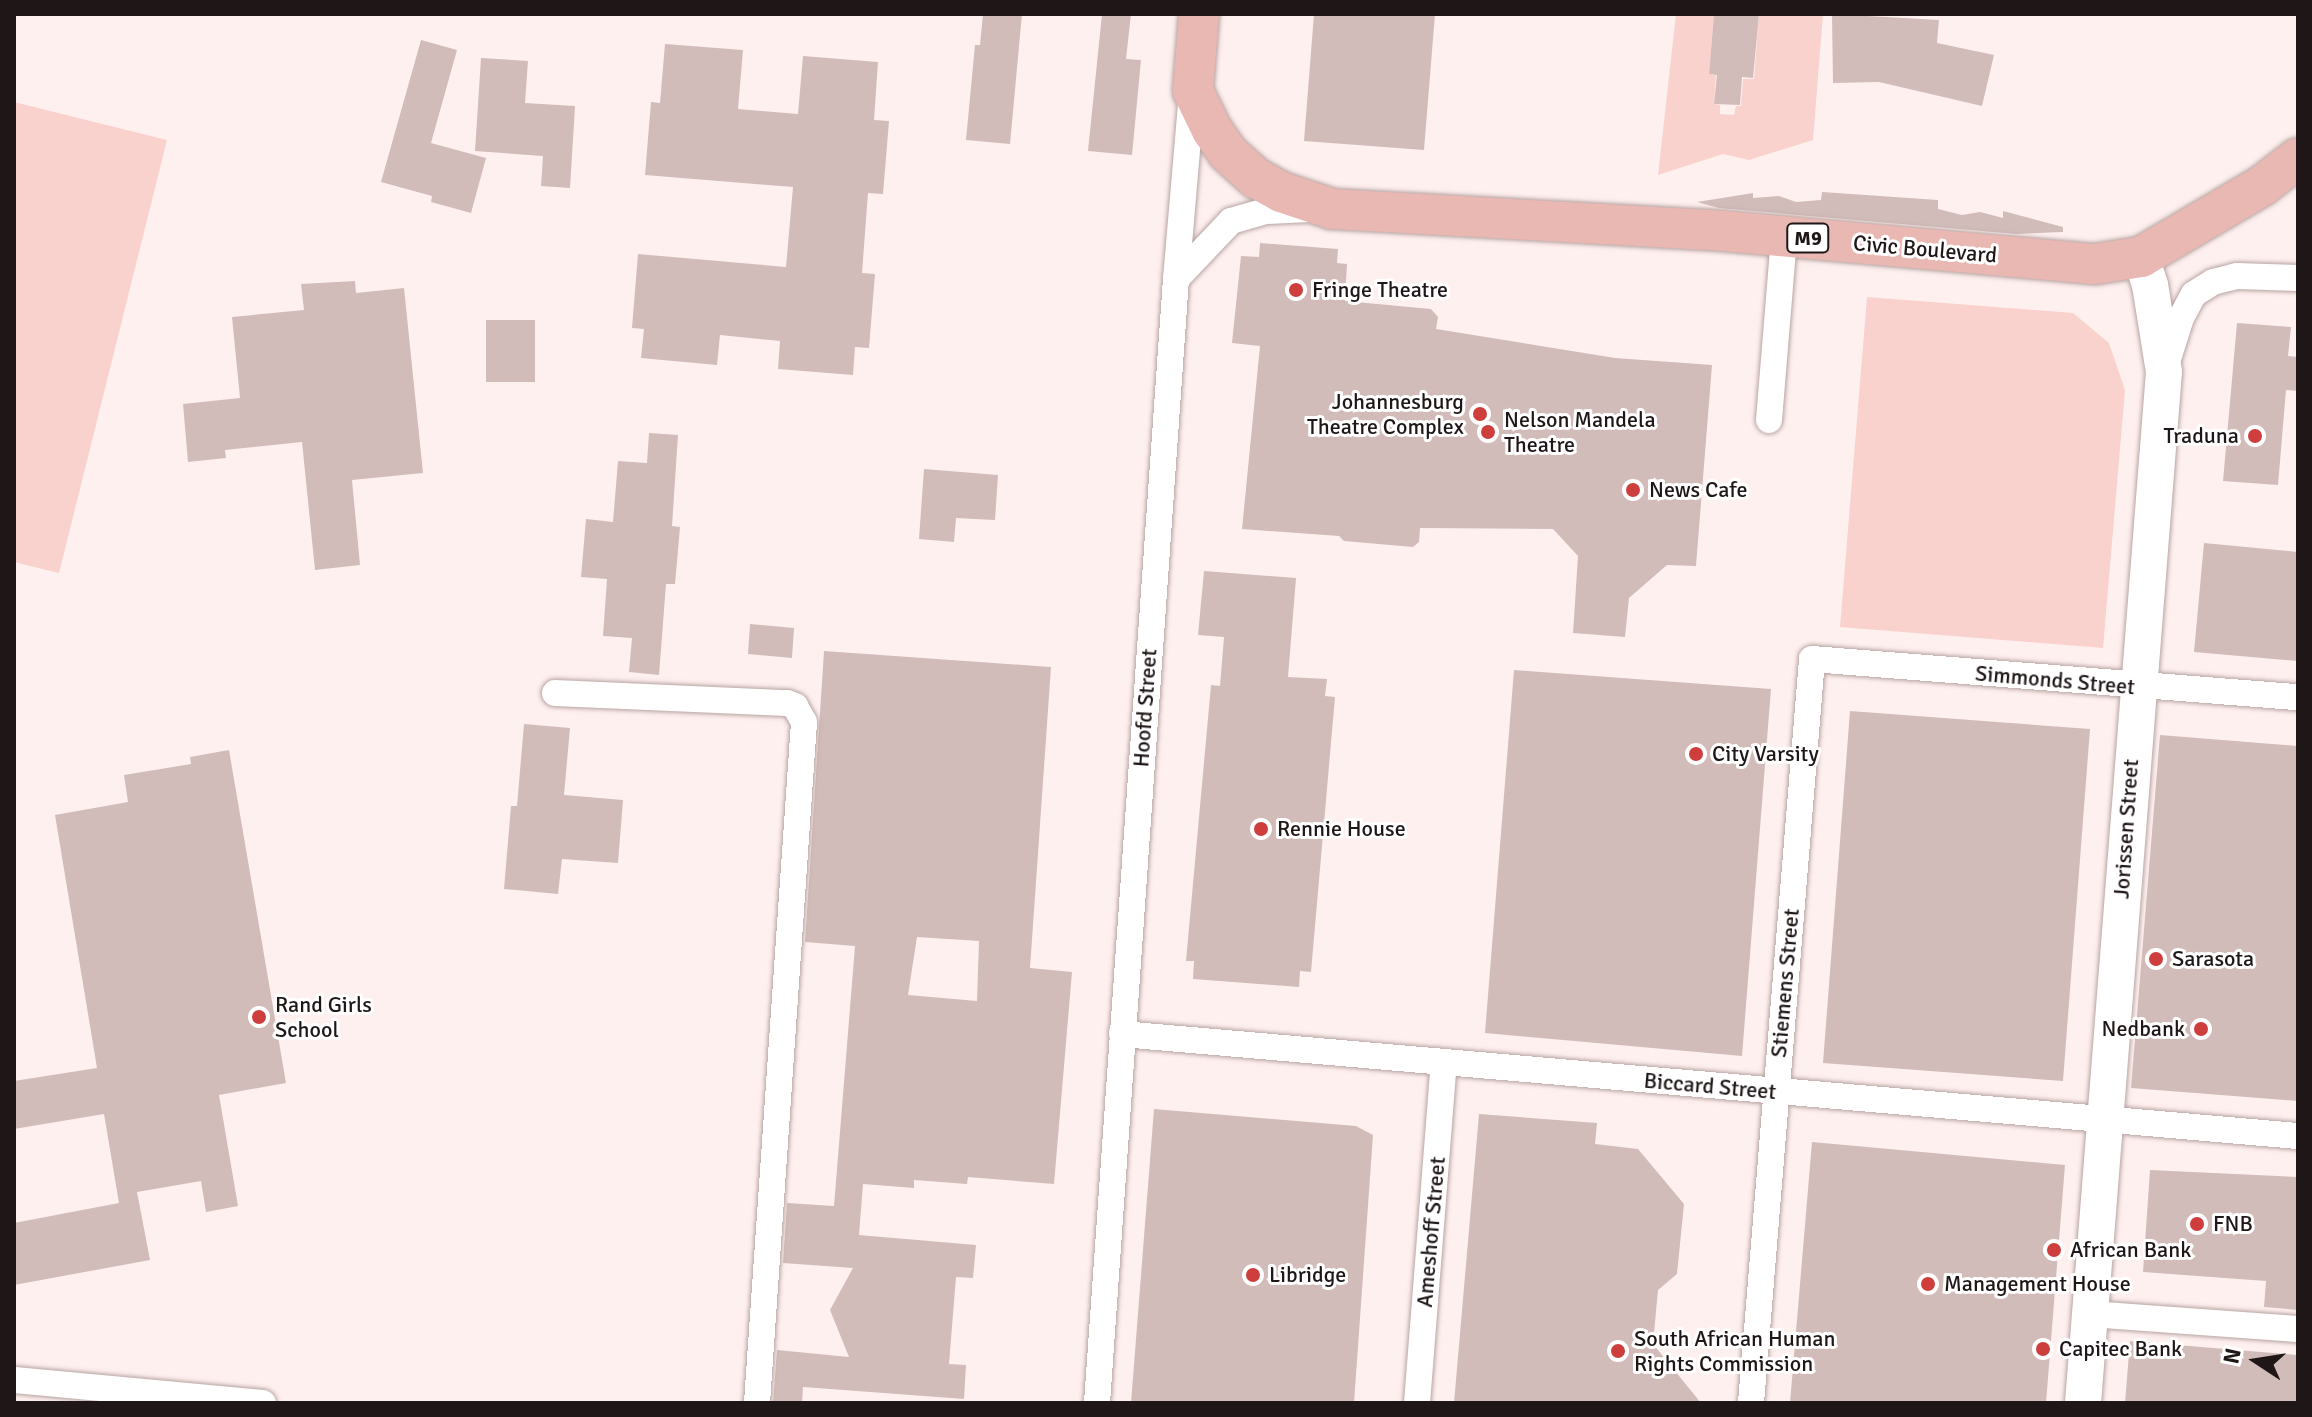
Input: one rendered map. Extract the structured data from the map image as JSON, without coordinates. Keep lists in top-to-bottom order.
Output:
{
  "streets": {
    "main road": [
      "M9",
      "Civic Boulevard",
      "Hoofd Street",
      "Jorissen Street"
    ],
    "street": [
      "Simmonds Street",
      "Stiemens Street",
      "Biccard Street",
      "Ameshoff Street"
    ]
  },
  "crossings": [
    ["Civic Boulevard", "Hoofd Street"],
    ["Civic Boulevard", "Jorissen Street"],
    ["Simmonds Street", "Jorissen Street"],
    ["Simmonds Street", "Stiemens Street"],
    ["Hoofd Street", "Biccard Street"],
    ["Jorissen Street", "Biccard Street"],
    ["Stiemens Street", "Biccard Street"],
    ["Biccard Street", "Ameshoff Street"]
  ],
  "places": [
    "Fringe Theatre",
    "Johannesburg Theatre Complex",
    "Nelson Mandela Theatre",
    "Traduna",
    "News Cafe",
    "City Varsity",
    "Rennie House",
    "Sarasota",
    "Rand Girls School",
    "Nedbank",
    "FNB",
    "African Bank",
    "Libridge",
    "Management House",
    "Capitec Bank",
    "South African Human Rights Commission"
  ],
  "north": "left"
}
